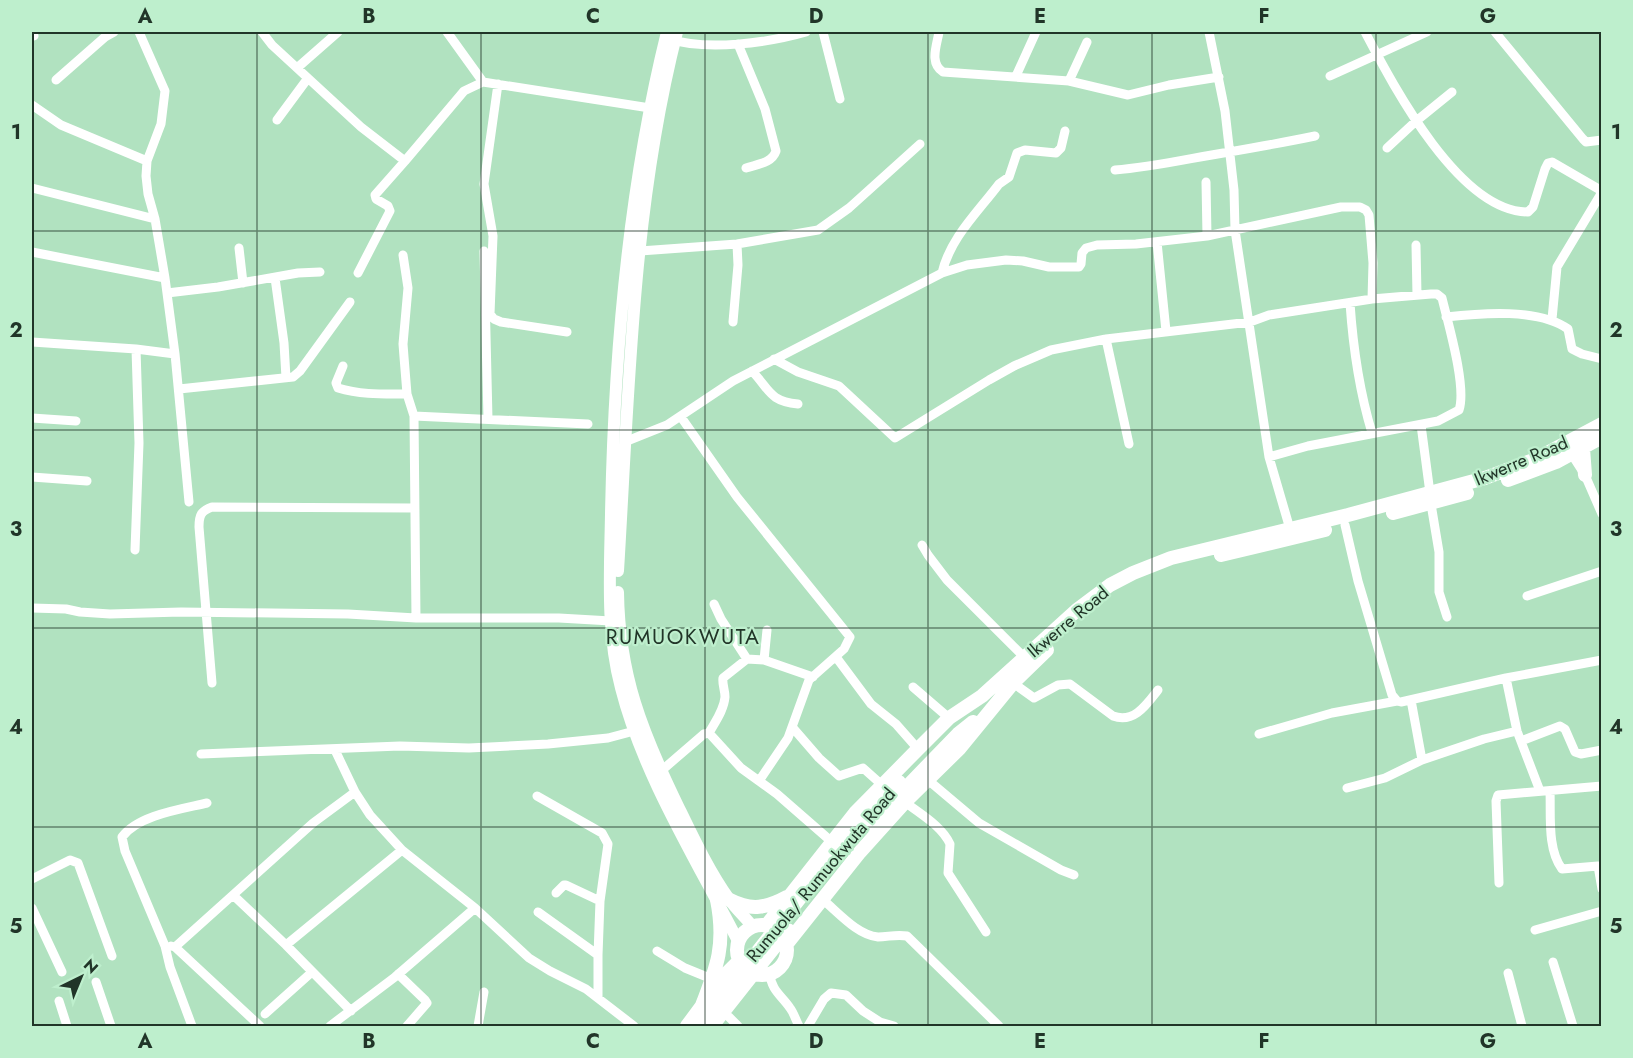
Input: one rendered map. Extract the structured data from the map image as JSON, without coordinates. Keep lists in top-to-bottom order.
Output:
{
  "streets": {
    "main road": ["Ikwerre Road", "Rumuola/ Rumuokwuta Road"]
  },
  "crossings": [
    ["Ikwerre Road", "Rumuola/ Rumuokwuta Road"]
  ],
  "districts": ["RUMUOKWUTA"],
  "north": "top right",
  "grid": {
    "columns": [
      "A",
      "B",
      "C",
      "D",
      "E",
      "F",
      "G"
    ],
    "rows": [
      "1",
      "2",
      "3",
      "4",
      "5"
    ]
  }
}
